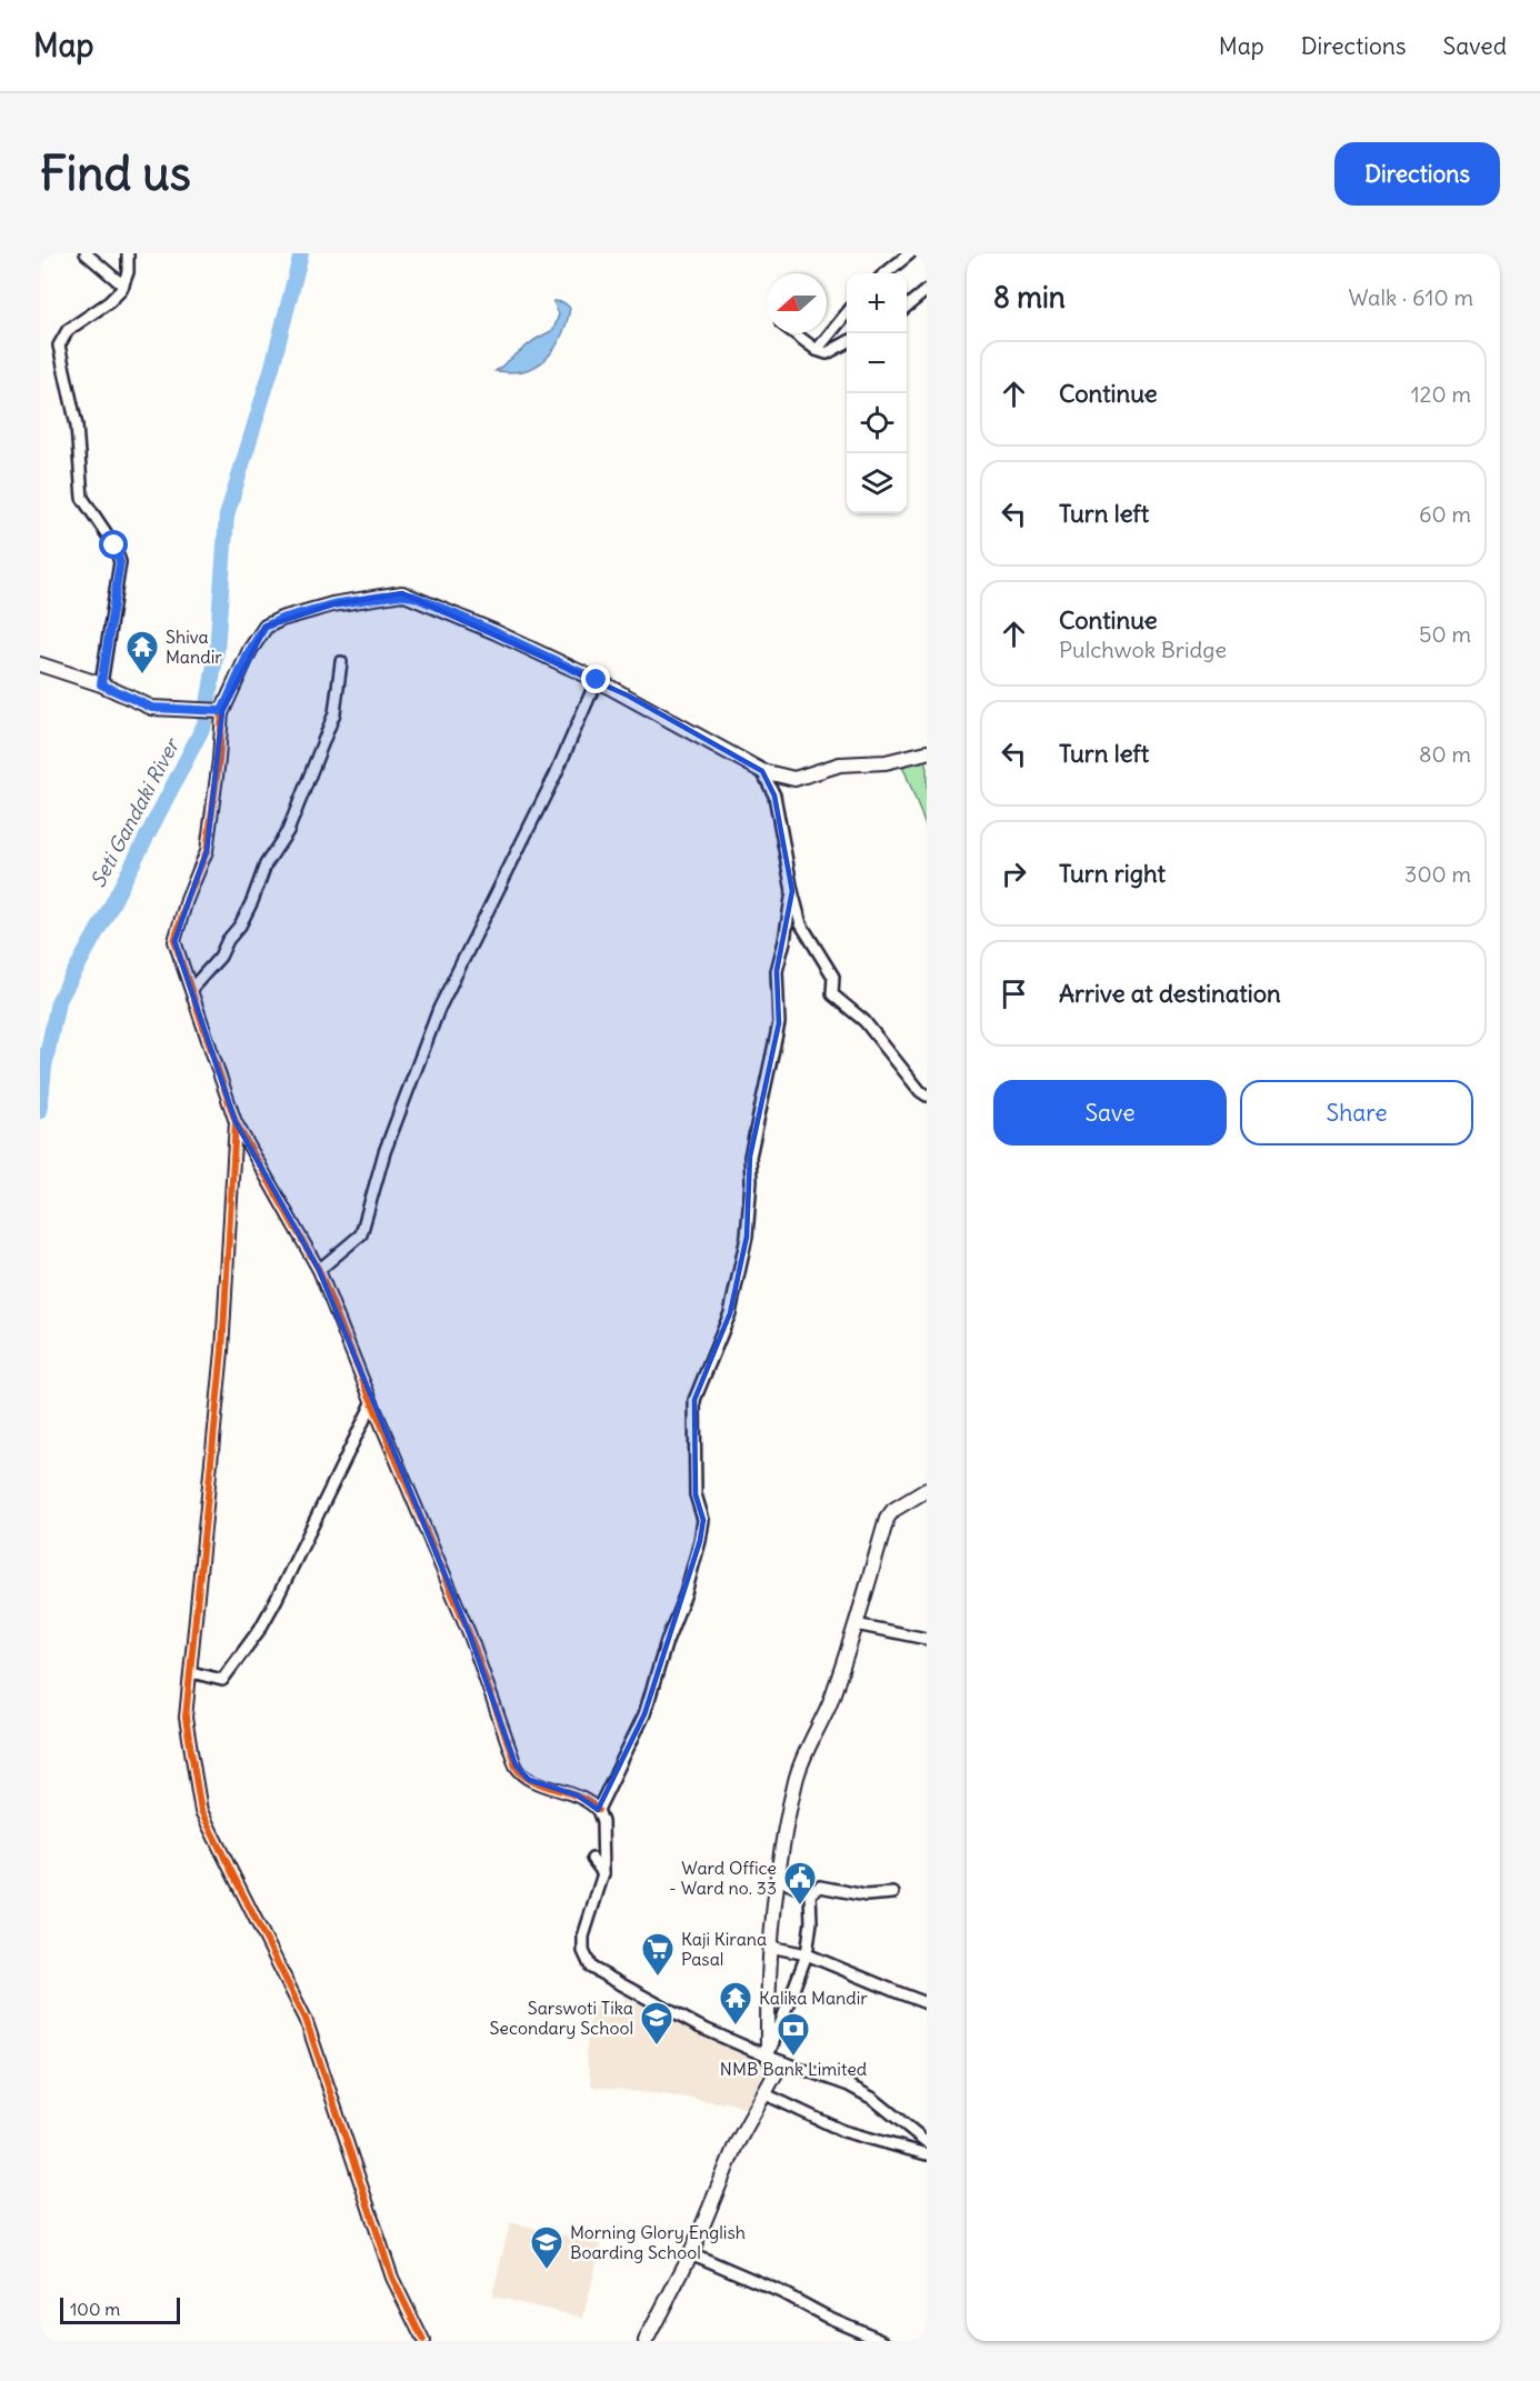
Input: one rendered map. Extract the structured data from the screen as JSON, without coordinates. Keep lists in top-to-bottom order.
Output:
{
  "water": ["Seti Gandaki River"],
  "places": {
    "temple": ["Shiva Mandir", "Kalika Mandir"],
    "public building": ["Ward Office - Ward no. 33"],
    "supermarket": ["Kaji Kirana Pasal"],
    "school or university": ["Sarswoti Tika Secondary School", "Morning Glory English Boarding School"],
    "bank": ["NMB Bank Limited"]
  },
  "scale_bar": "100 m",
  "north": "left",
  "page": {
    "header": "Map",
    "nav": ["Map", "Directions", "Saved"],
    "buttons": [
      "Directions",
      ["Save", "Share"]
    ],
    "title": "Find us",
    "heading": ["8 min", "Walk · 610 m"],
    "map_buttons": ["+", "−"],
    "list": [
      ["Continue", "120 m"],
      ["Turn left", "60 m"],
      ["Continue", "Pulchwok Bridge", "50 m"],
      ["Turn left", "80 m"],
      ["Turn right", "300 m"],
      "Arrive at destination"
    ],
    "scale": "100 m"
  }
}
